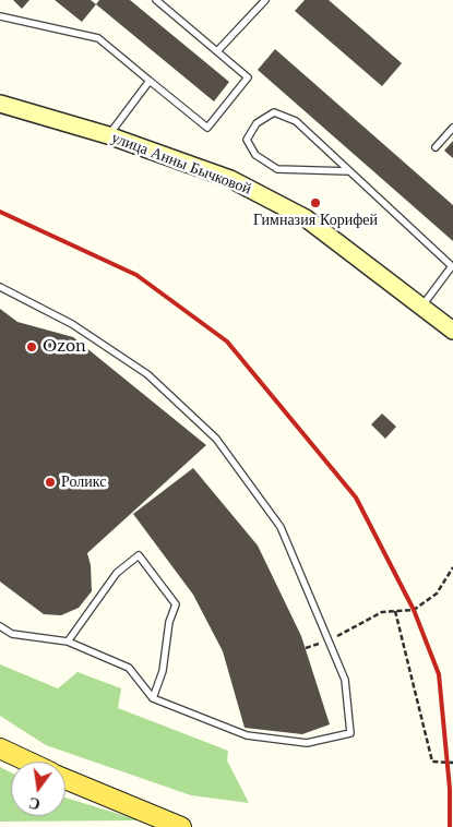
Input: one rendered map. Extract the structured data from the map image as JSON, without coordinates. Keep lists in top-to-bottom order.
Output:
{
  "streets": {
    "street": ["улица Анны Бычковой"]
  },
  "places": ["Гимназия Корифей", "Ozon", "Роликс"],
  "north": "bottom"
}
